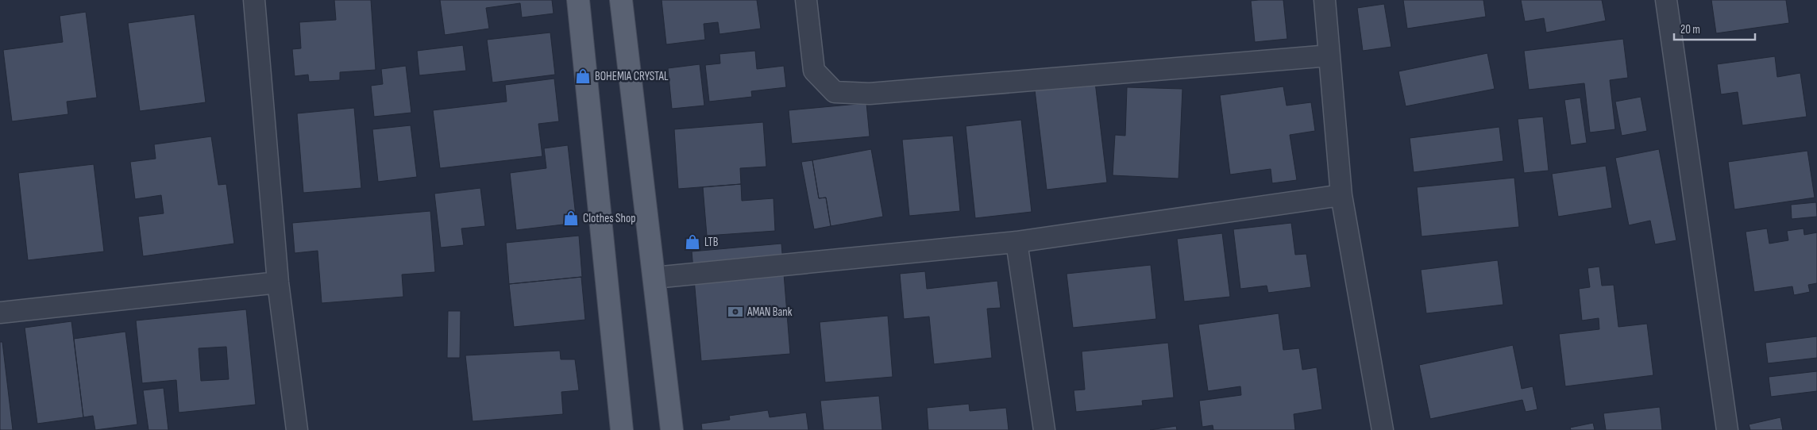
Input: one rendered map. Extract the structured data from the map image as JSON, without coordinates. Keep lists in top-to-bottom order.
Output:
{
  "places": {
    "shop": ["BOHEMIA CRYSTAL", "Clothes Shop", "LTB"],
    "bank": ["AMAN Bank"]
  },
  "scale_bar": "20 m"
}
